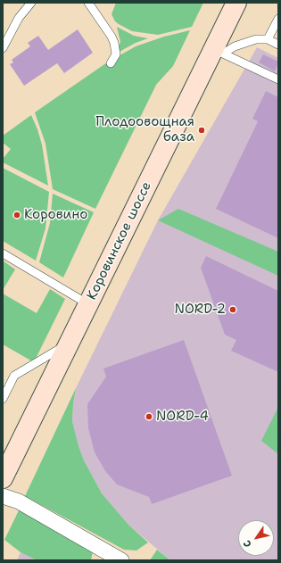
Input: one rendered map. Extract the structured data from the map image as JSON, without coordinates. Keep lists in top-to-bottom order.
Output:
{
  "streets": {
    "main road": ["Коровинское шоссе"]
  },
  "places": [
    "Плодоовощная база",
    "Коровино",
    "NORD-2",
    "NORD-4"
  ],
  "north": "bottom left"
}
